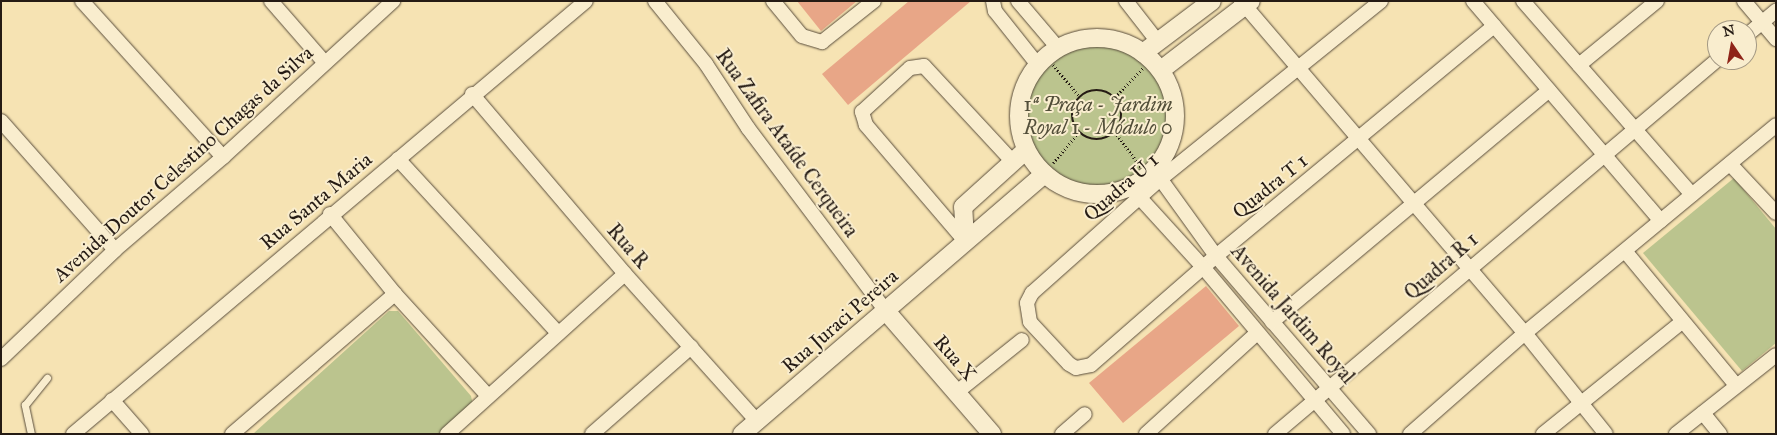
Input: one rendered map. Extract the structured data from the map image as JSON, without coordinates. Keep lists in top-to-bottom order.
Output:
{
  "streets": {
    "street": [
      "Rua Zafira Ataíde Cerqueira",
      "Avenida Doutor Celestino Chagas da Silva",
      "Quadra T 1",
      "Quadra U 1",
      "Rua Santa Maria",
      "Rua R",
      "Quadra R 1",
      "Avenida Jardim Royal",
      "Rua Juraci Pereira",
      "Rua X"
    ]
  },
  "crossings": [
    ["Rua Zafira Ataíde Cerqueira", "Rua Juraci Pereira"],
    ["Rua Zafira Ataíde Cerqueira", "Rua X"],
    ["Quadra T 1", "Quadra U 1"],
    ["Quadra T 1", "Avenida Jardim Royal"],
    ["Quadra U 1", "Avenida Jardim Royal"],
    ["Rua Santa Maria", "Rua R"],
    ["Rua R", "Rua Juraci Pereira"],
    ["Quadra R 1", "Avenida Jardim Royal"],
    ["Rua Juraci Pereira", "Rua X"]
  ],
  "parks": ["1ª Praça - Jardim Royal 1 - Módulo 0"],
  "north": "top"
}
